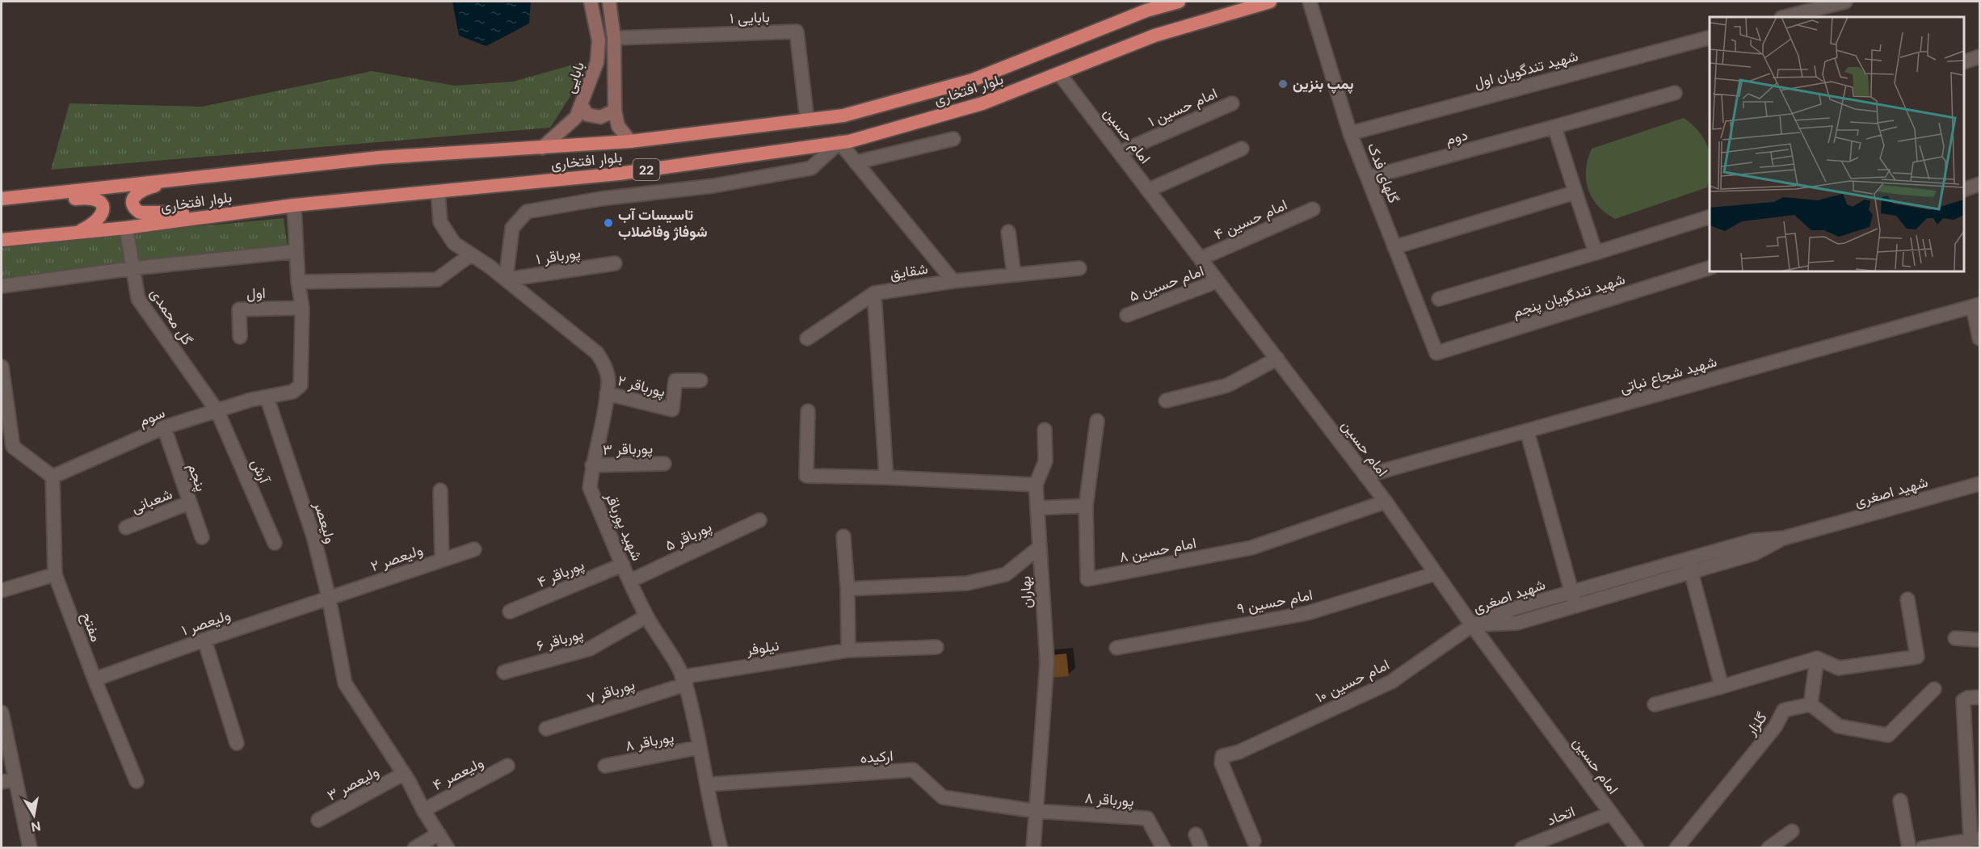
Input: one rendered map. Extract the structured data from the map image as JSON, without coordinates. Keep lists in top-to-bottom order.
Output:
{
  "streets": {
    "highway": ["بلوار افتخاری", "22"],
    "main road": ["بابایی"],
    "street": [
      "بابایی ۱",
      "شهید تندگویان اول",
      "امام حسین ۱",
      "امام حسین",
      "دوم",
      "گلهای فدک",
      "امام حسین ۴",
      "پورباقر ۱",
      "شقایق",
      "امام حسین ۵",
      "اول",
      "شهید تندگویان پنجم",
      "گل محمدی",
      "شهید شجاع نباتی",
      "پورباقر ۲",
      "سوم",
      "پورباقر ۳",
      "آرش",
      "پنجم",
      "شهید اصغری",
      "شعبانی",
      "ولیعصر",
      "شهید پورباقر",
      "پورباقر ۵",
      "امام حسین ۸",
      "ولیعصر ۲",
      "پورباقر ۴",
      "بهاران",
      "امام حسین ۹",
      "ولیعصر ۱",
      "مفتح",
      "پورباقر ۶",
      "نیلوفر",
      "امام حسین ۱۰",
      "پورباقر ۷",
      "گلزار",
      "پورباقر ۸",
      "ارکیده",
      "ولیعصر ۴",
      "ولیعصر ۳",
      "اتحاد"
    ]
  },
  "crossings": [
    ["بابایی ۱", "بلوار افتخاری"],
    ["شهید تندگویان اول", "گلهای فدک"],
    ["بابایی", "بلوار افتخاری"],
    ["بلوار افتخاری", "امام حسین"],
    ["بلوار افتخاری", "شقایق"],
    ["بلوار افتخاری", "گل محمدی"],
    ["بلوار افتخاری", "شهید پورباقر"],
    ["امام حسین ۱", "امام حسین"],
    ["امام حسین", "امام حسین ۴"],
    ["امام حسین", "امام حسین ۵"],
    ["امام حسین", "شهید شجاع نباتی"],
    ["امام حسین", "شهید اصغری"],
    ["امام حسین", "امام حسین ۸"],
    ["امام حسین", "امام حسین ۹"],
    ["امام حسین", "امام حسین ۱۰"],
    ["امام حسین", "اتحاد"],
    ["دوم", "گلهای فدک"],
    ["گلهای فدک", "شهید تندگویان پنجم"],
    ["پورباقر ۱", "شهید پورباقر"],
    ["گل محمدی", "سوم"],
    ["گل محمدی", "آرش"],
    ["پورباقر ۲", "شهید پورباقر"],
    ["سوم", "آرش"],
    ["سوم", "پنجم"],
    ["سوم", "ولیعصر"],
    ["سوم", "مفتح"],
    ["پورباقر ۳", "شهید پورباقر"],
    ["پنجم", "شعبانی"],
    ["شهید اصغری", "امام حسین ۱۰"],
    ["ولیعصر", "ولیعصر ۲"],
    ["ولیعصر", "ولیعصر ۱"],
    ["ولیعصر", "ولیعصر ۴"],
    ["ولیعصر", "ولیعصر ۳"],
    ["شهید پورباقر", "پورباقر ۵"],
    ["شهید پورباقر", "پورباقر ۴"],
    ["شهید پورباقر", "پورباقر ۶"],
    ["شهید پورباقر", "نیلوفر"],
    ["شهید پورباقر", "پورباقر ۷"],
    ["شهید پورباقر", "پورباقر ۸"],
    ["شهید پورباقر", "ارکیده"],
    ["ولیعصر ۲", "ولیعصر ۱"],
    ["بهاران", "پورباقر ۸"],
    ["بهاران", "ارکیده"],
    ["ولیعصر ۱", "مفتح"],
    ["نیلوفر", "پورباقر ۷"],
    ["پورباقر ۸", "ارکیده"]
  ],
  "places": ["پمپ بنزین", "تاسیسات آب شوفاژ وفاضلاب"],
  "north": "bottom"
}
